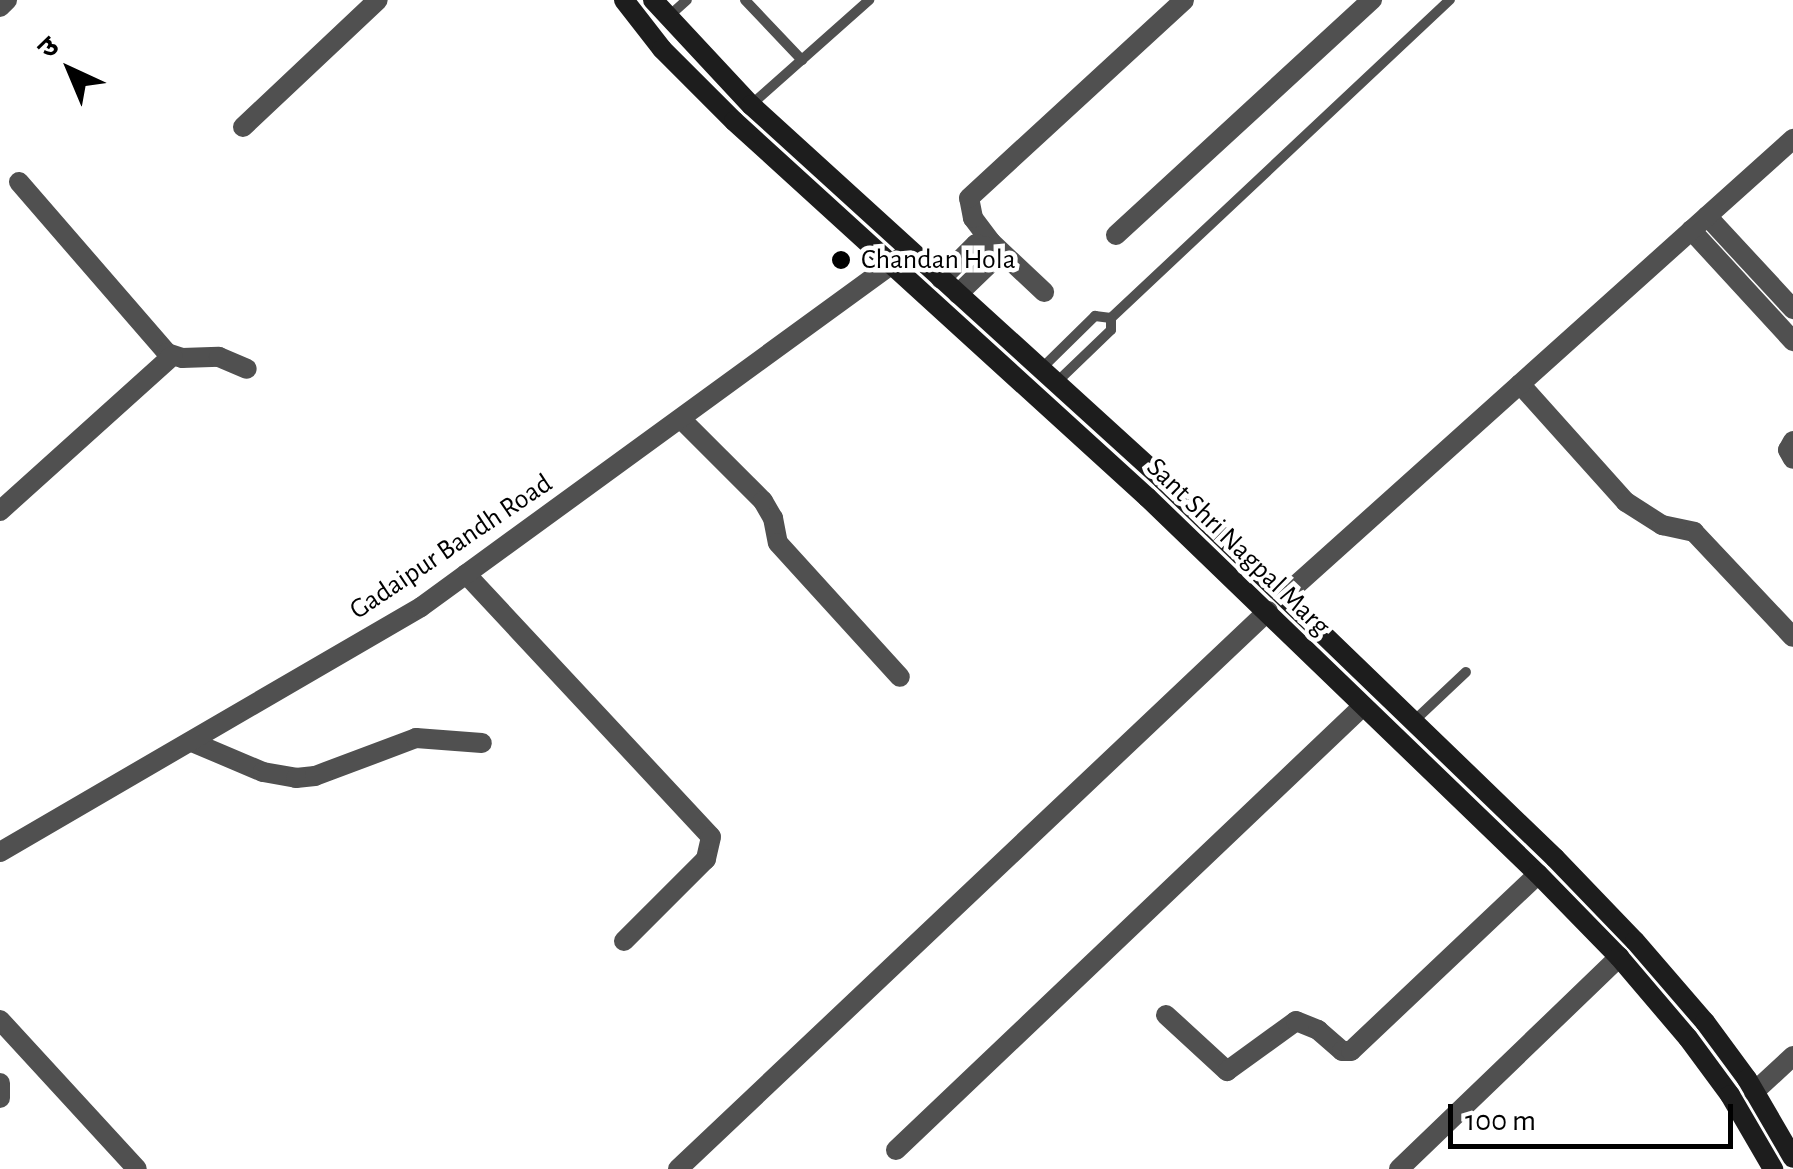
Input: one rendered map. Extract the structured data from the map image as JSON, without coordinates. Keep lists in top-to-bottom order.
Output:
{
  "streets": {
    "main road": ["Sant Shri Nagpal Marg"],
    "street": ["Gadaipur Bandh Road"]
  },
  "crossings": [
    ["Gadaipur Bandh Road", "Sant Shri Nagpal Marg"]
  ],
  "places": ["Chandan Hola"],
  "scale_bar": "100 m",
  "north": "top left"
}
